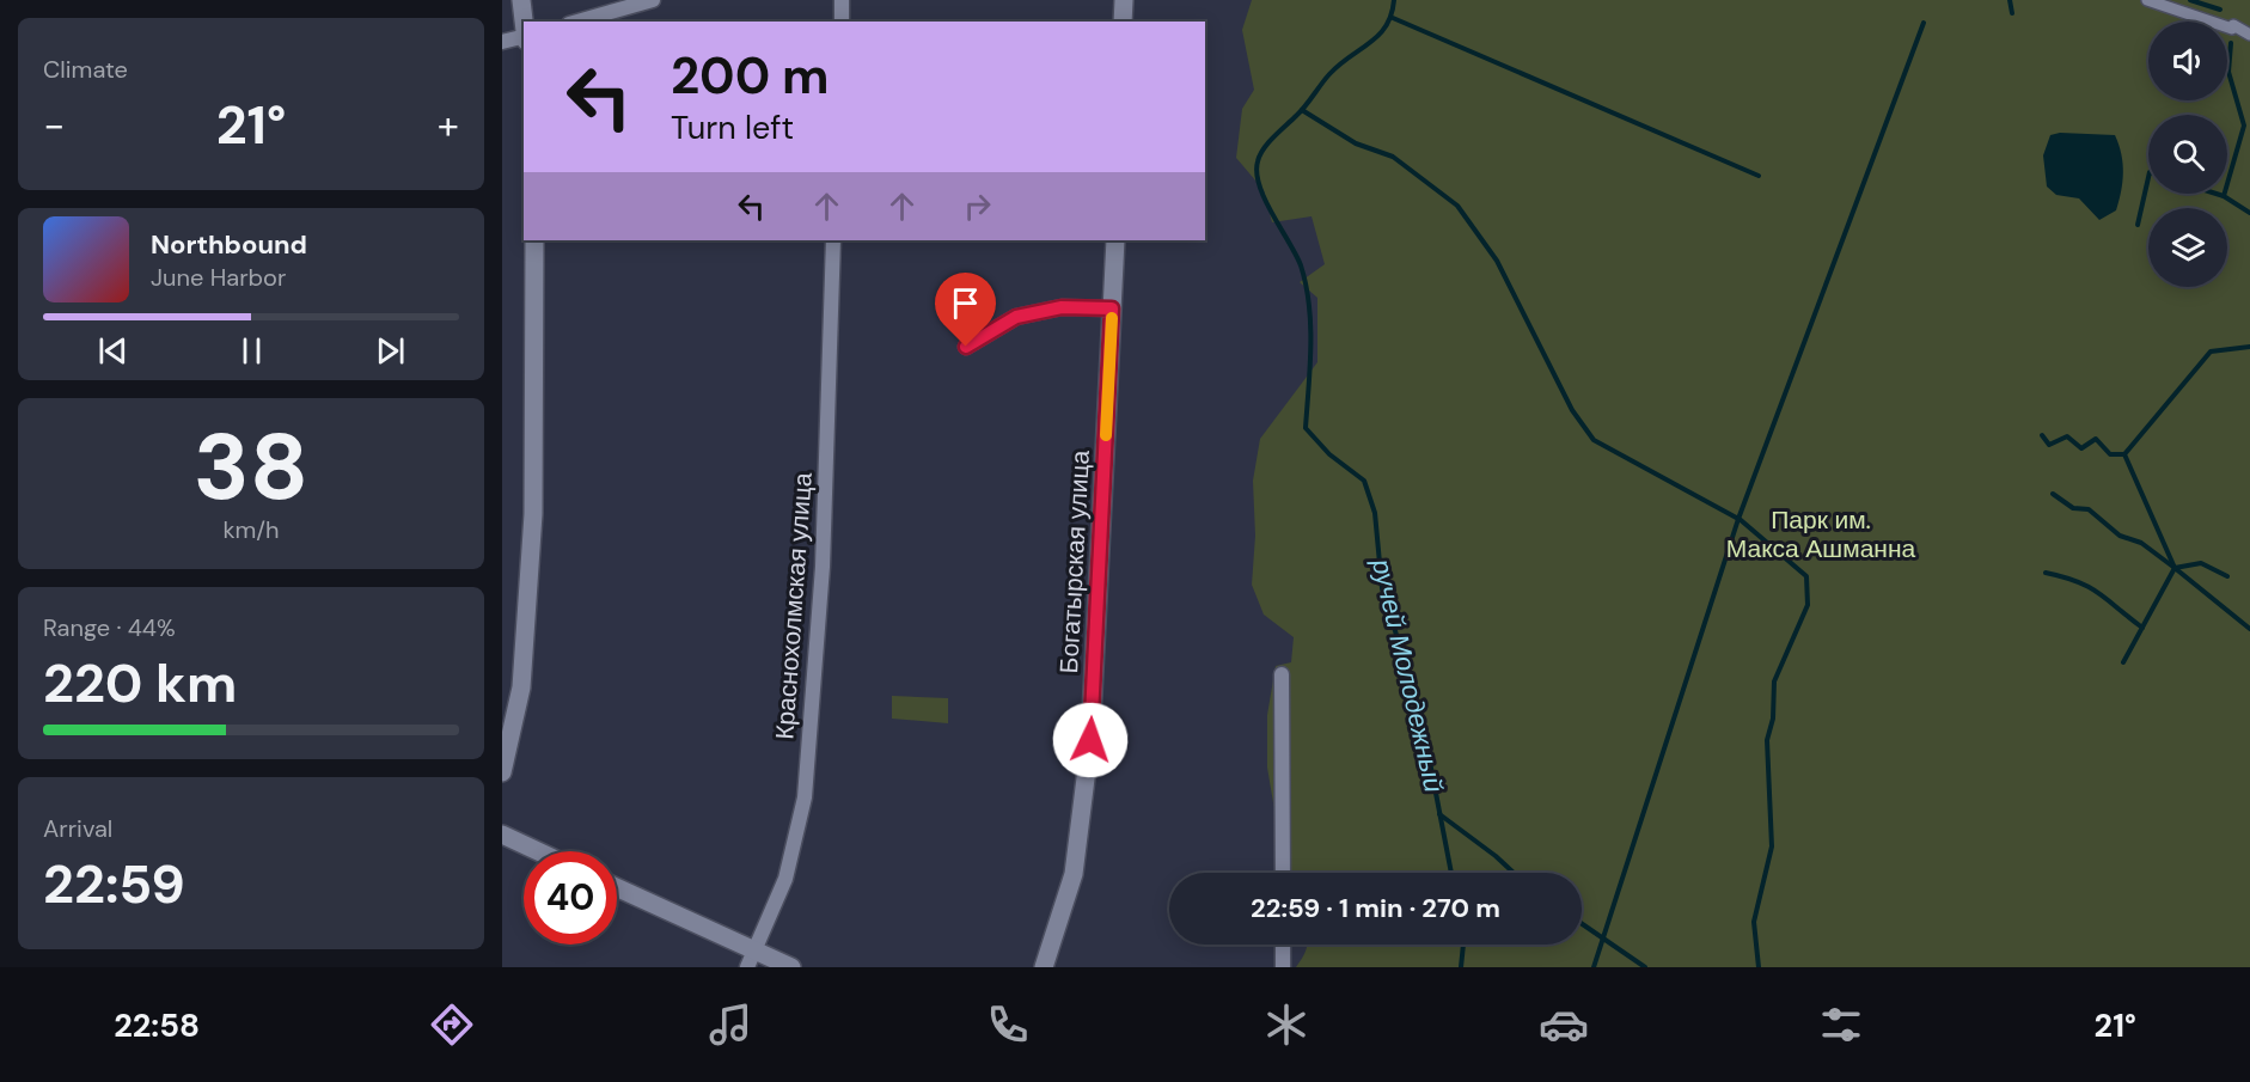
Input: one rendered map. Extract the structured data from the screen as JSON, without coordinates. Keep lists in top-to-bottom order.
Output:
{
  "streets": {
    "street": ["Богатырская улица", "Краснохолмская улица"]
  },
  "water": ["ручей Молодежный"],
  "parks": ["Парк им. Макса Ашманна"],
  "page": {
    "tile": [
      "Climate",
      ["38", "km/h"],
      ["Range · 44%", "220 km"],
      ["Arrival", "22:59"]
    ],
    "turn": ["200 m", "Turn left"],
    "heat": ["−", "21°", "+"],
    "song": ["Northbound", "June Harbor"],
    "limit": "40",
    "trip": "22:59 · 1 min · 270 m",
    "tabs": ["22:58", "21°"]
  }
}
